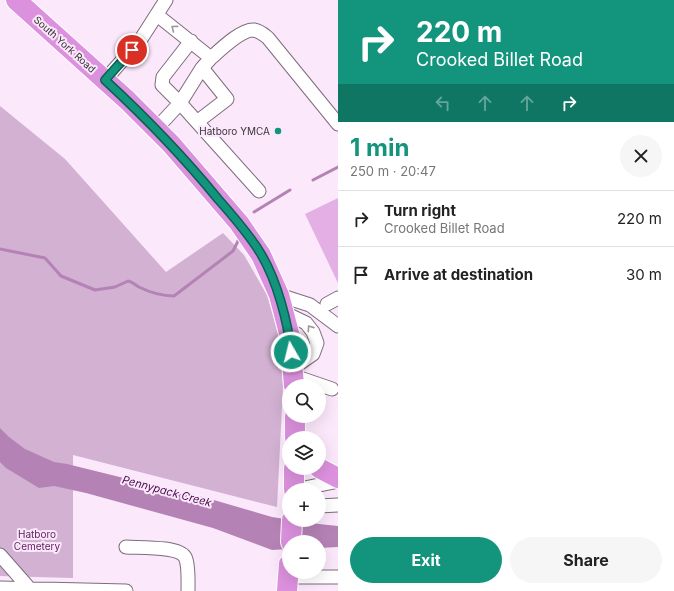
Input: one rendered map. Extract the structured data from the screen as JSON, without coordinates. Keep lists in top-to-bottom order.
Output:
{
  "streets": {
    "highway": ["South York Road"]
  },
  "water": ["Pennypack Creek"],
  "parks": ["Hatboro Cemetery"],
  "places": ["Hatboro YMCA"],
  "page": {
    "turn": ["220 m", "Crooked Billet Road"],
    "heading": ["1 min", "250 m · 20:47"],
    "list": [
      {
        "name": "Turn right",
        "note": "Crooked Billet Road",
        "value": "220 m"
      },
      {
        "name": "Arrive at destination",
        "value": "30 m"
      }
    ],
    "map_buttons": ["+", "−"],
    "buttons": ["Exit", "Share"]
  }
}
